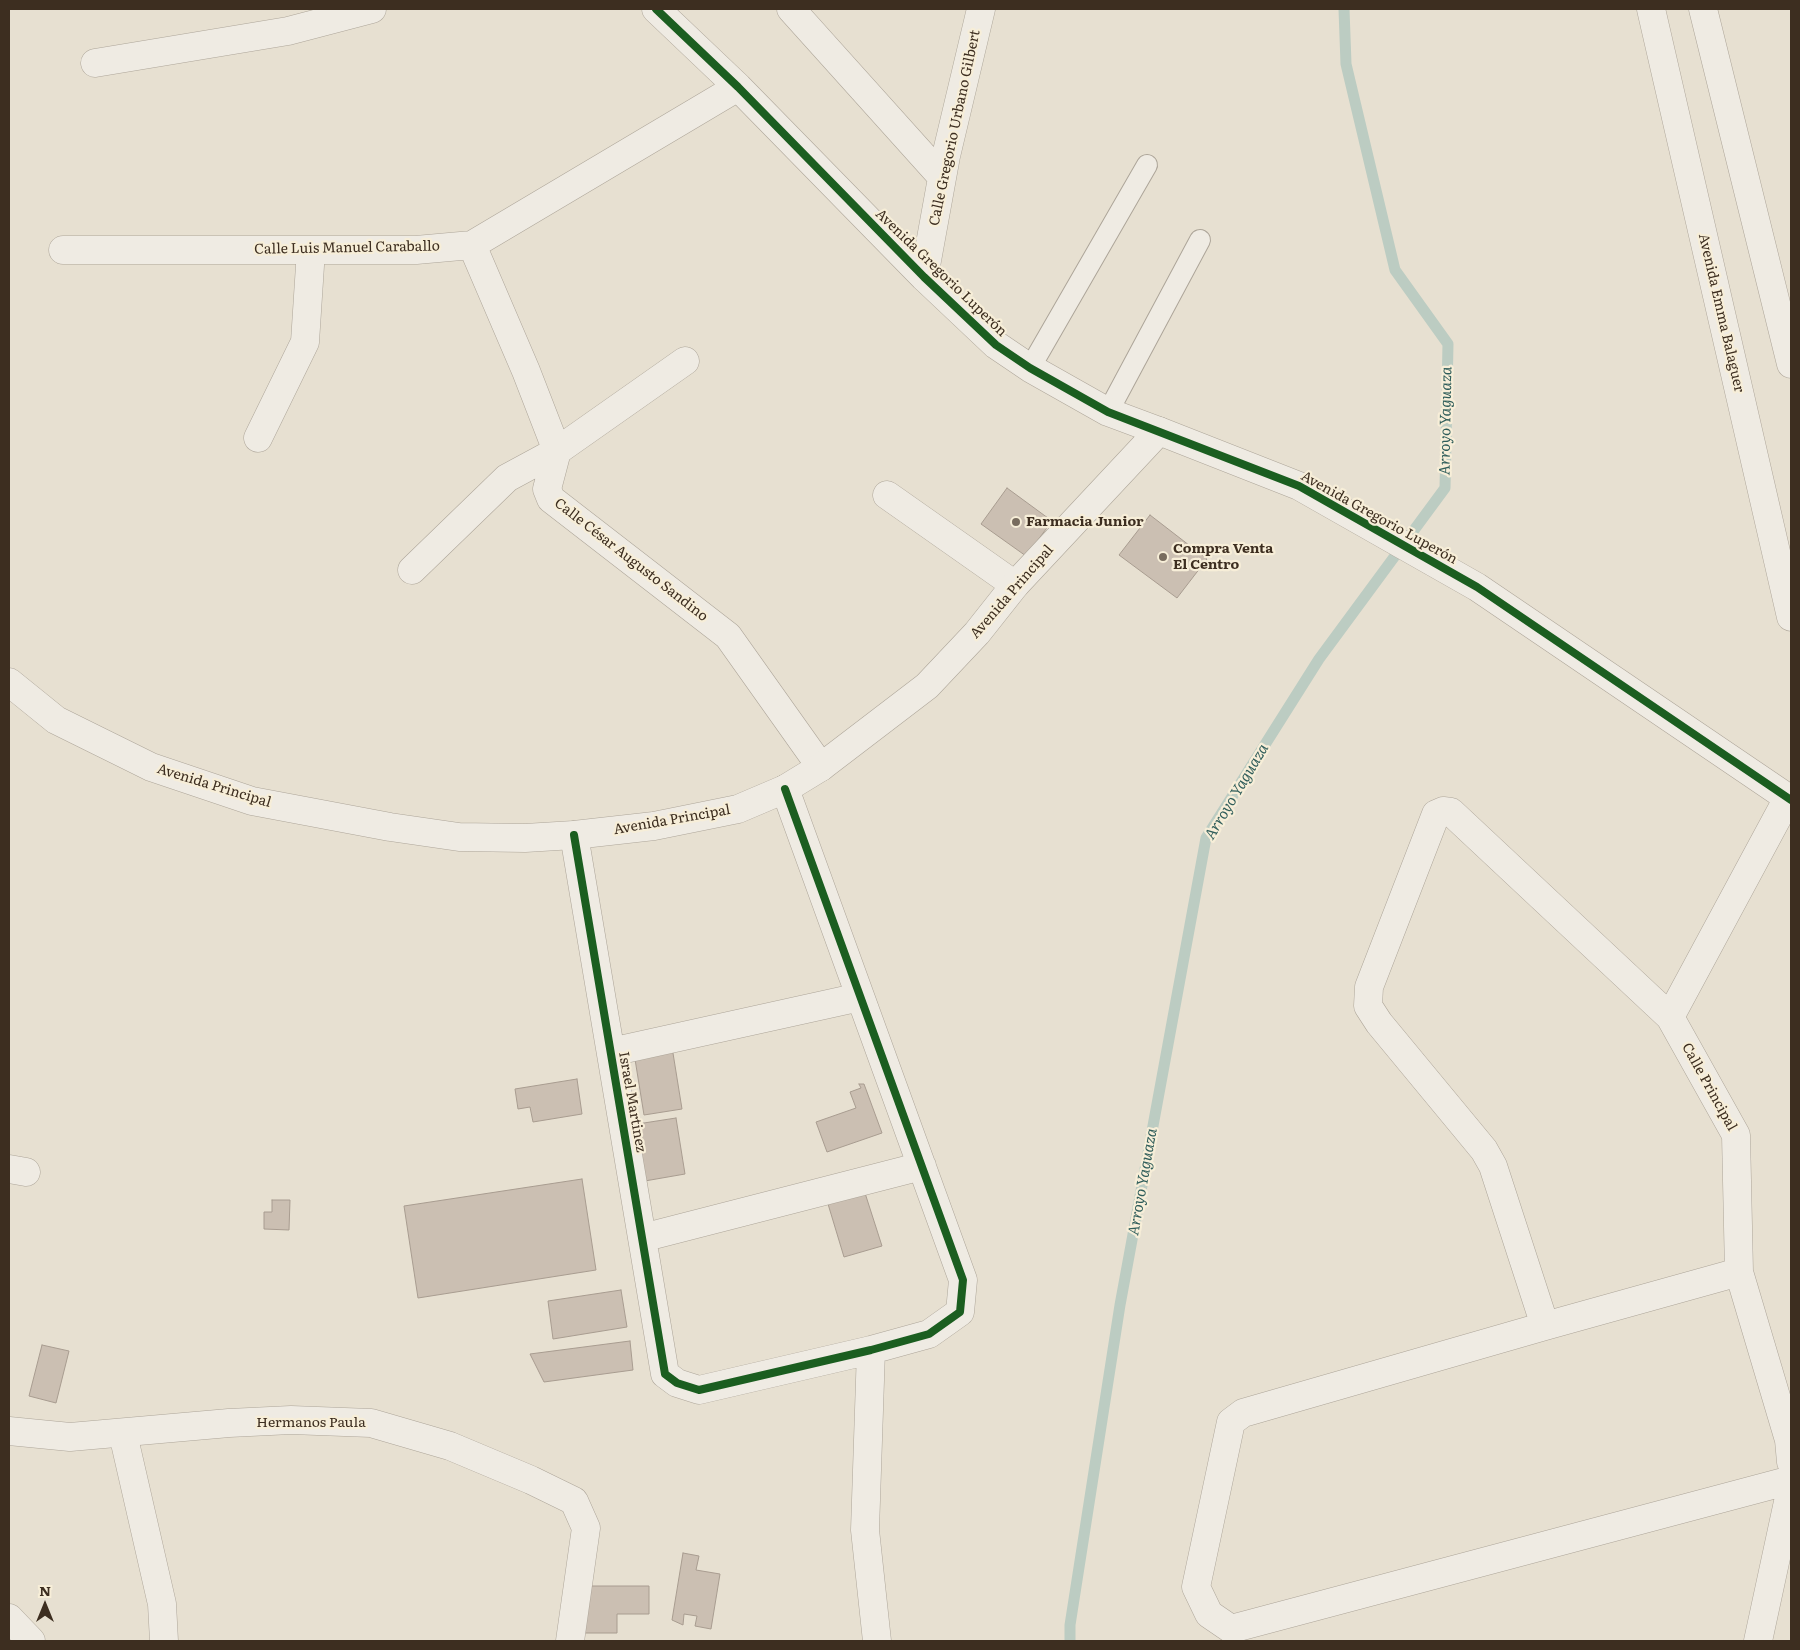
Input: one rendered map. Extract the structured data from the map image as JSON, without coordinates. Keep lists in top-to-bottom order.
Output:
{
  "streets": {
    "street": [
      "Calle Gregorio Urbano Gilbert",
      "Calle Luis Manuel Caraballo",
      "Avenida Gregorio Luperón",
      "Avenida Emma Balaguer",
      "Calle César Augusto Sandino",
      "Avenida Principal",
      "Calle Principal",
      "Israel Martinez",
      "Hermanos Paula"
    ]
  },
  "crossings": [
    ["Calle Gregorio Urbano Gilbert", "Avenida Gregorio Luperón"],
    ["Calle Luis Manuel Caraballo", "Avenida Gregorio Luperón"],
    ["Avenida Gregorio Luperón", "Avenida Principal"],
    ["Calle César Augusto Sandino", "Avenida Principal"],
    ["Avenida Principal", "Israel Martinez"]
  ],
  "water": ["Arroyo Yaguaza"],
  "places": ["Farmacia Junior", "Compra Venta El Centro"],
  "north": "top"
}
